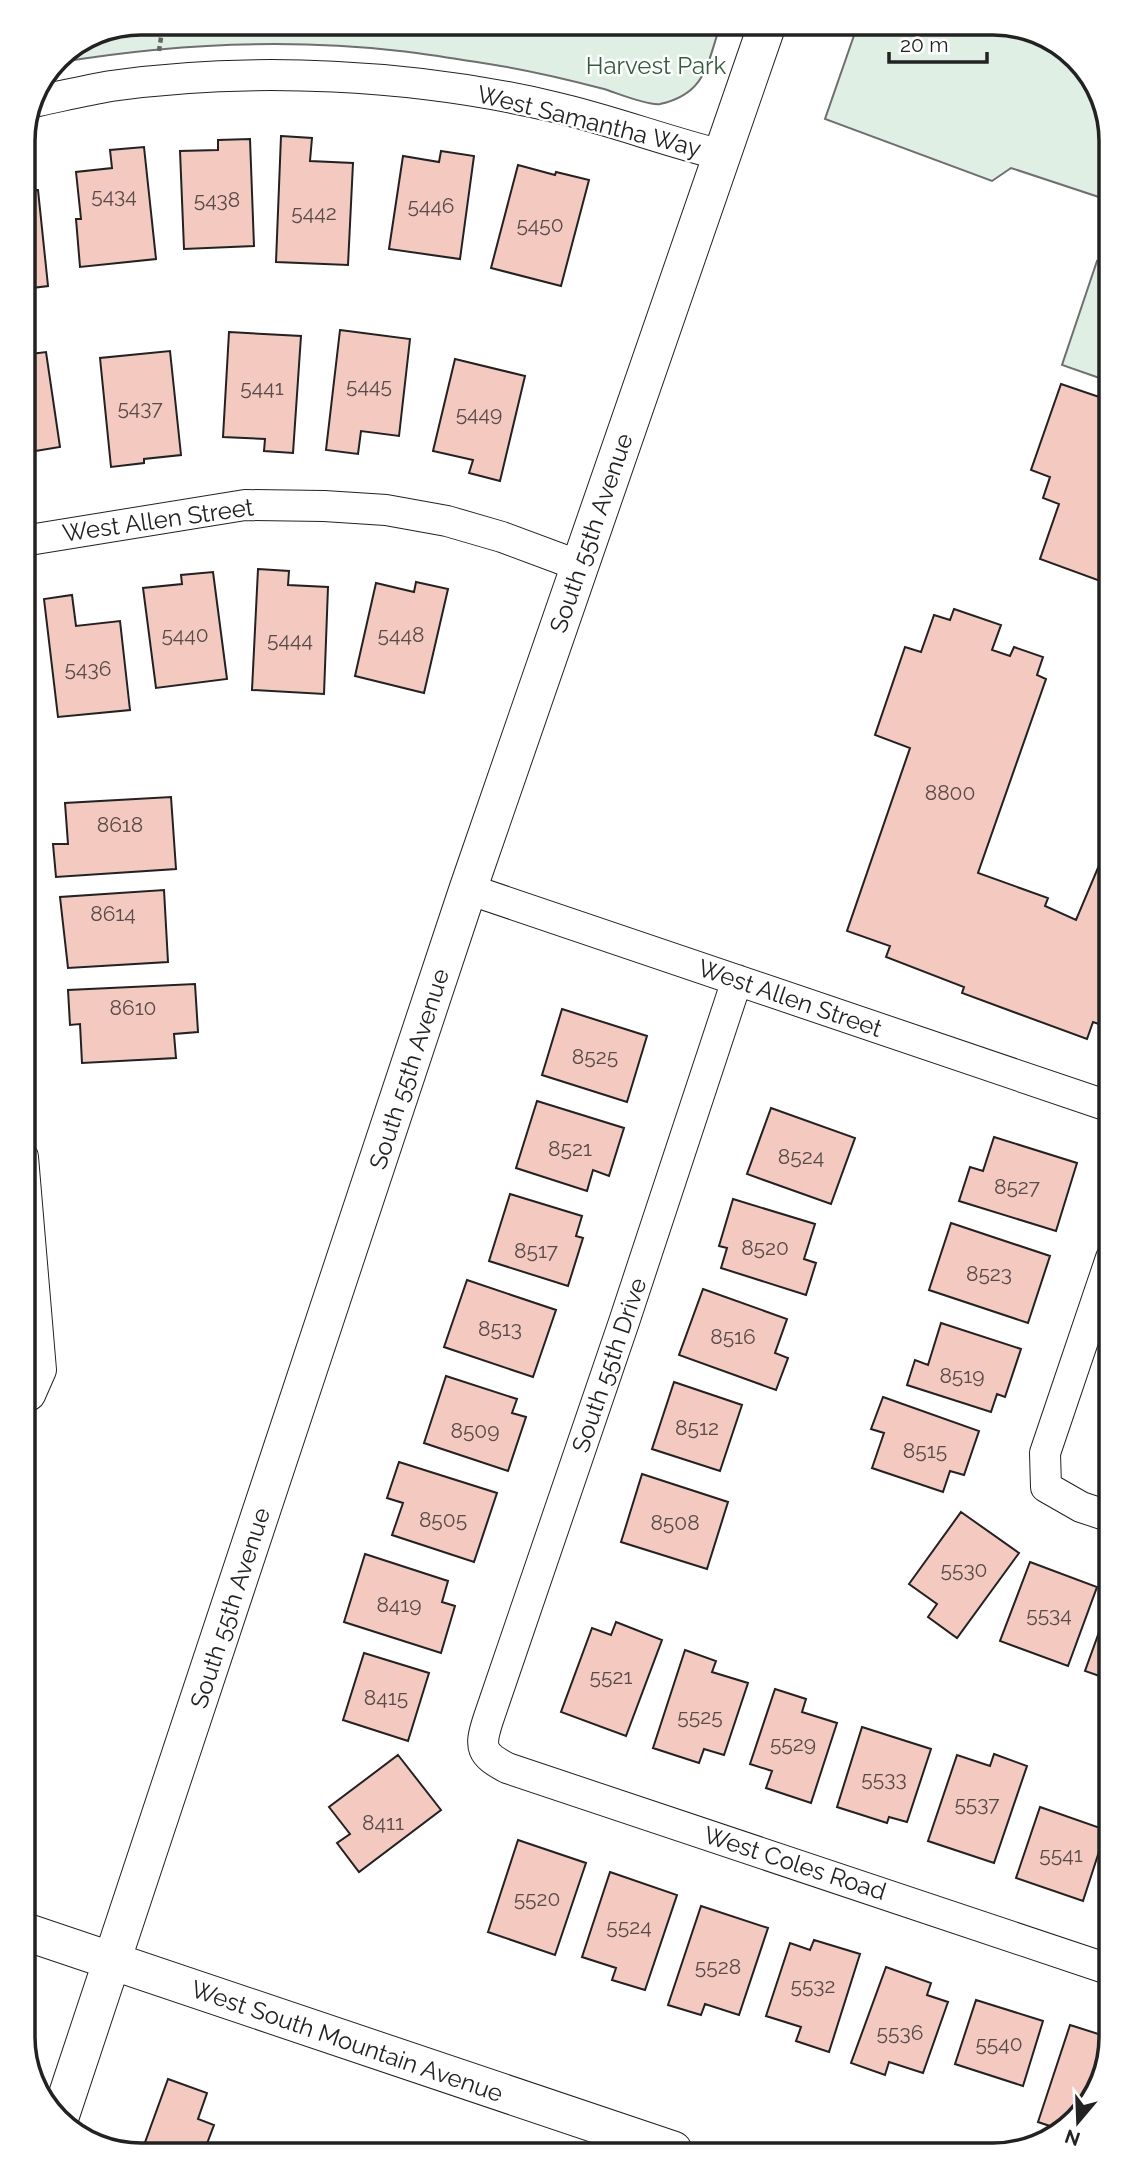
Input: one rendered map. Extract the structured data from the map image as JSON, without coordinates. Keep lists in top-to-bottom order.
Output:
{
  "streets": {
    "street": [
      "West Samantha Way",
      "West Allen Street",
      "South 55th Avenue",
      "South 55th Drive",
      "West Coles Road",
      "West South Mountain Avenue"
    ]
  },
  "crossings": [
    ["West Samantha Way", "South 55th Avenue"],
    ["West Allen Street", "South 55th Avenue"],
    ["West Allen Street", "South 55th Drive"],
    ["South 55th Avenue", "West South Mountain Avenue"],
    ["South 55th Drive", "West Coles Road"]
  ],
  "parks": ["Harvest Park"],
  "house_numbers": [
    "5434",
    "5438",
    "5446",
    "5442",
    "5450",
    "5445",
    "5441",
    "5437",
    "5449",
    "5440",
    "5448",
    "5444",
    "5436",
    "8800",
    "8618",
    "8614",
    "8610",
    "8525",
    "8521",
    "8524",
    "8527",
    "8520",
    "8517",
    "8523",
    "8513",
    "8516",
    "8519",
    "8512",
    "8509",
    "8515",
    "8505",
    "8508",
    "5530",
    "8419",
    "5534",
    "5521",
    "8415",
    "5525",
    "5529",
    "5533",
    "5537",
    "8411",
    "5541",
    "5520",
    "5524",
    "5528",
    "5532",
    "5536",
    "5540"
  ],
  "scale_bar": "20 m",
  "north": "bottom"
}
